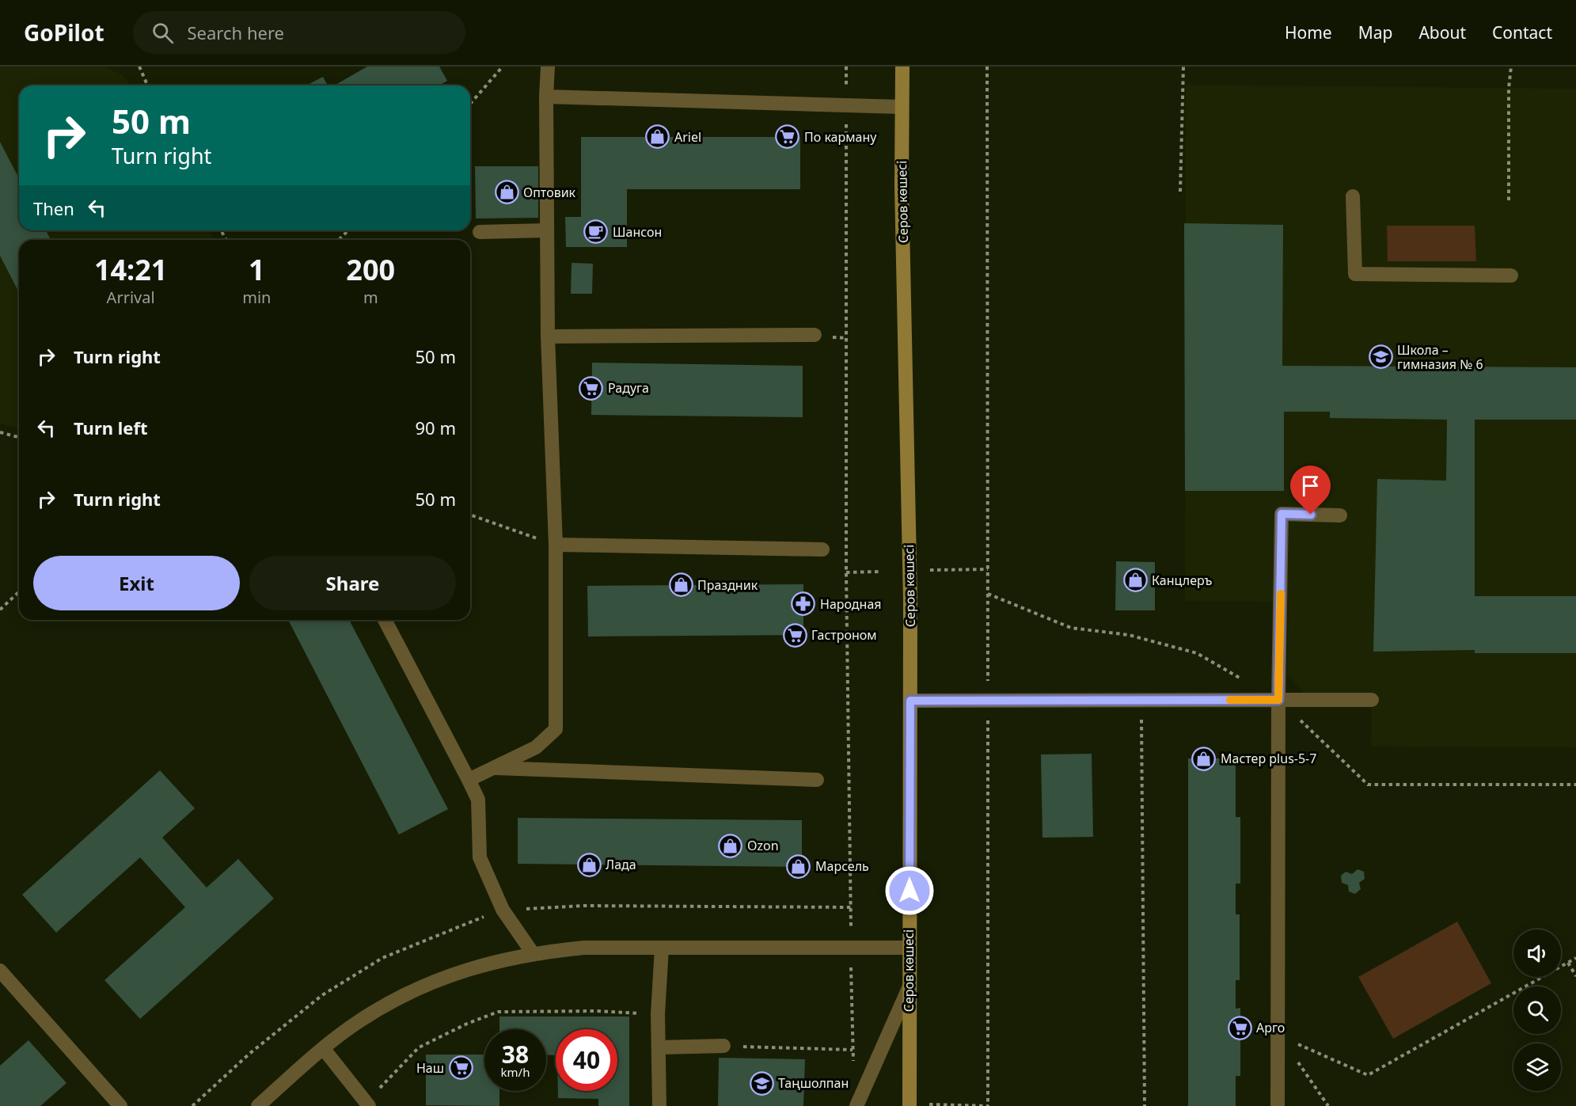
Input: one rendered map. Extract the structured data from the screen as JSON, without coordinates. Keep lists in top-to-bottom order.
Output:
{
  "streets": {
    "street": ["Серов көшесі"]
  },
  "places": {
    "shop": [
      "Ariel",
      "Оптовик",
      "Канцлеръ",
      "Праздник",
      "Мастер plus-5-7",
      "Ozon",
      "Лада",
      "Марсель"
    ],
    "supermarket": [
      "По карману",
      "Радуга",
      "Гастроном",
      "Арго",
      "Наш"
    ],
    "cafe": ["Шансон"],
    "school or university": ["Школа – гимназия № 6", "Таңшолпан"],
    "pharmacy": ["Народная"]
  },
  "page": {
    "header": "GoPilot",
    "search": "Search here",
    "nav": [
      "Home",
      "Map",
      "About",
      "Contact"
    ],
    "turn": ["50 m", "Turn right"],
    "then": "Then",
    "eta": [
      "14:21",
      "Arrival",
      "1",
      "min",
      "200",
      "m"
    ],
    "list": [
      {
        "name": "Turn right",
        "value": "50 m"
      },
      {
        "name": "Turn left",
        "value": "90 m"
      },
      {
        "name": "Turn right",
        "value": "50 m"
      }
    ],
    "buttons": ["Exit", "Share"],
    "speed": "38 km/h",
    "limit": "40"
  }
}
